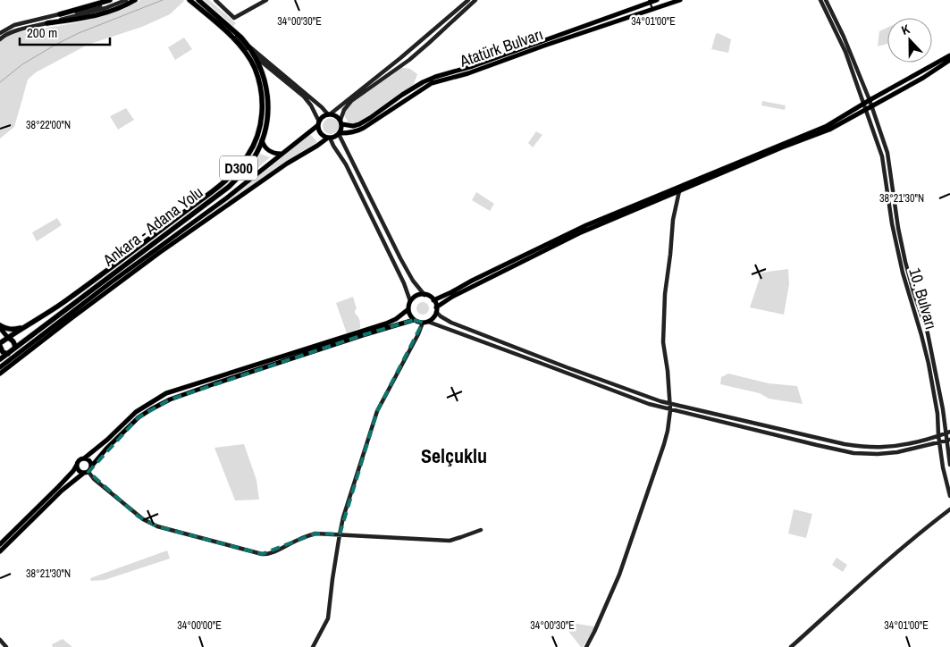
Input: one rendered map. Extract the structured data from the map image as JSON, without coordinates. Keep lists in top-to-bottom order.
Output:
{
  "streets": {
    "highway": ["D300", "Ankara - Adana Yolu"],
    "main road": ["Atatürk Bulvarı", "10. Bulvarı"]
  },
  "districts": ["Selçuklu"],
  "scale_bar": "200 m",
  "north": "top",
  "coordinates": [
    "34°00'30\"E",
    "34°01'00\"E",
    "38°22'00\"N",
    "38°21'30\"N",
    "34°00'00\"E"
  ]
}
